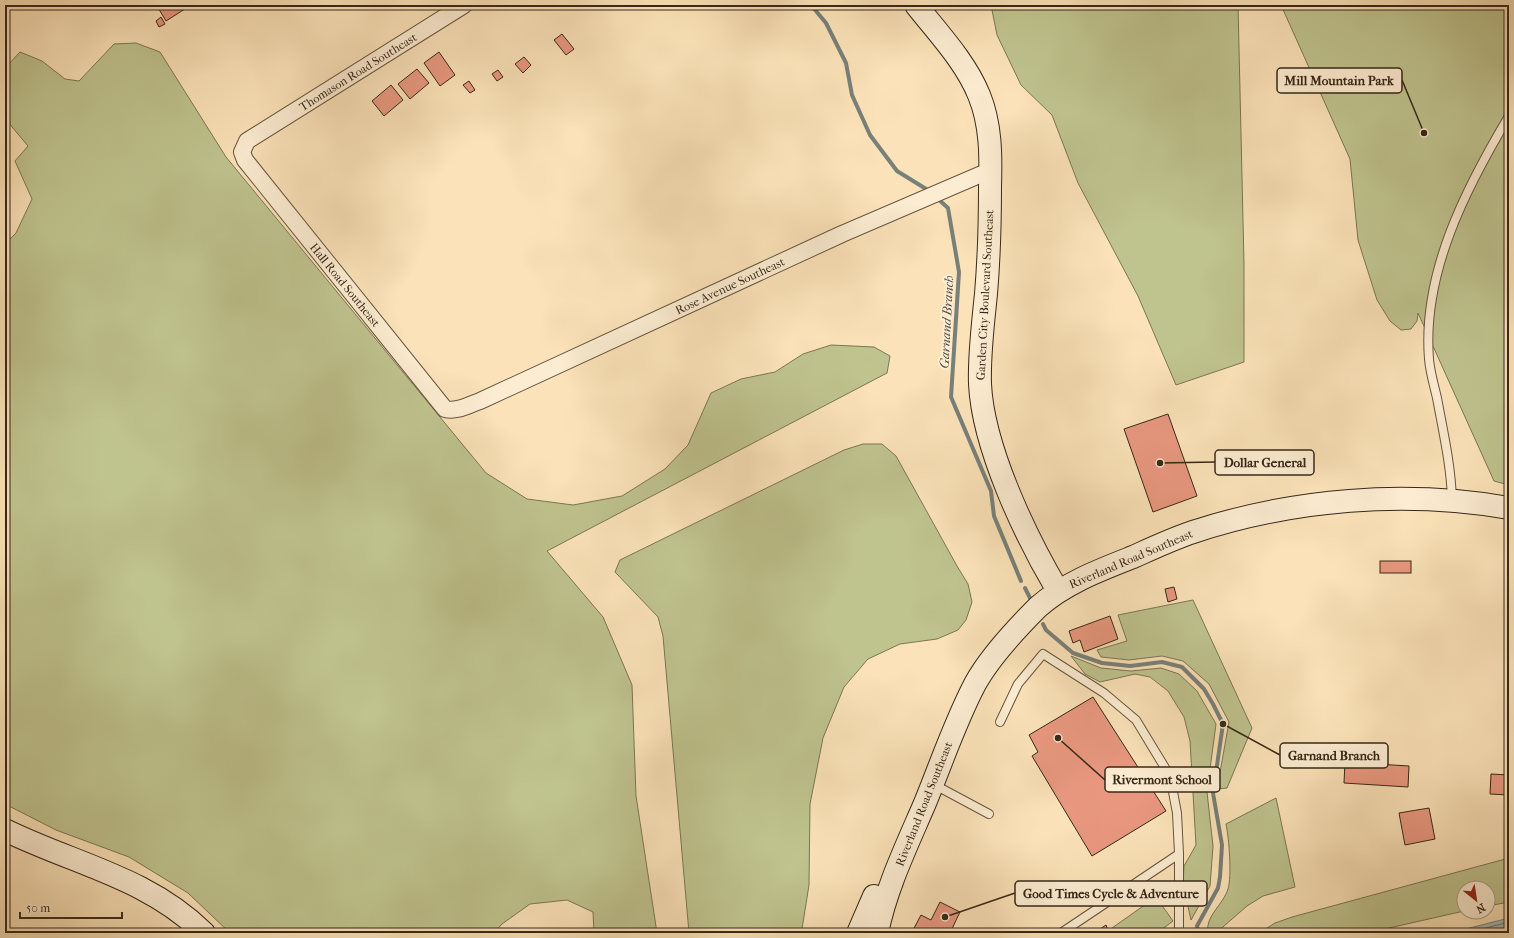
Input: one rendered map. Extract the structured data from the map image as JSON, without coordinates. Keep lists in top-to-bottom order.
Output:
{
  "streets": {
    "main road": ["Garden City Boulevard Southeast", "Riverland Road Southeast"],
    "street": ["Thomason Road Southeast", "Hall Road Southeast", "Rose Avenue Southeast"]
  },
  "crossings": [
    ["Thomason Road Southeast", "Hall Road Southeast"],
    ["Hall Road Southeast", "Rose Avenue Southeast"],
    ["Rose Avenue Southeast", "Garden City Boulevard Southeast"],
    ["Garden City Boulevard Southeast", "Riverland Road Southeast"]
  ],
  "water": ["Garnand Branch"],
  "places": [
    "Mill Mountain Park",
    "Dollar General",
    "Garnand Branch",
    "Rivermont School",
    "Good Times Cycle & Adventure"
  ],
  "scale_bar": "50 m",
  "north": "bottom right"
}
